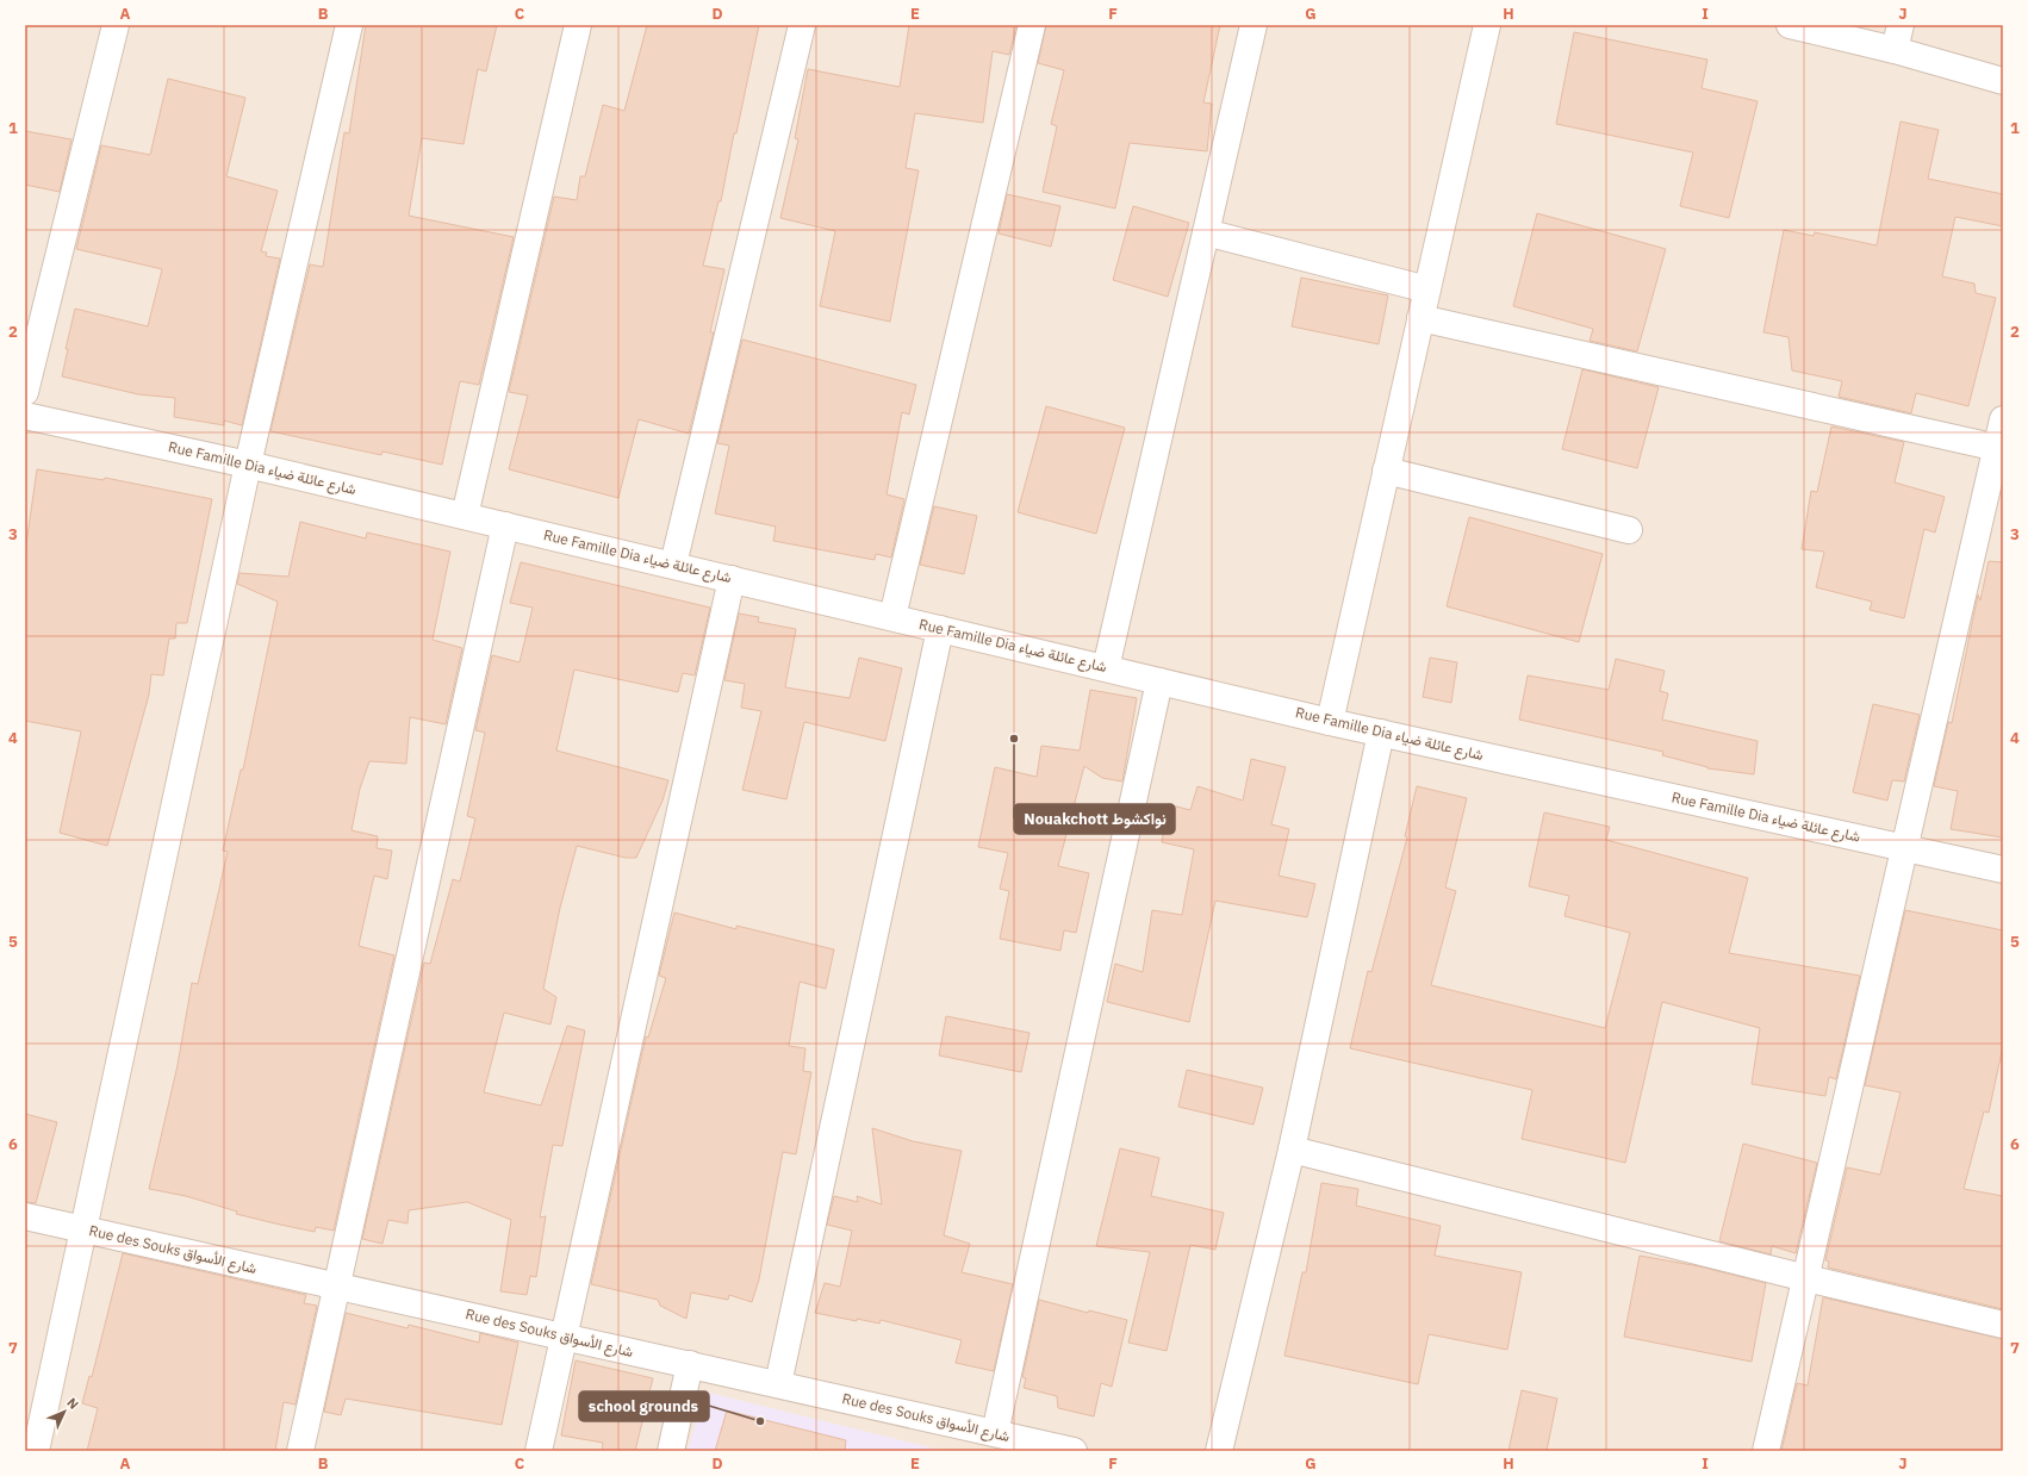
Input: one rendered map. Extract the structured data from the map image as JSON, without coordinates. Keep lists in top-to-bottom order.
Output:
{
  "streets": {
    "street": ["Rue Famille Dia شارع عائلة ضياء", "Rue des Souks شارع الأسواق"]
  },
  "places": ["Nouakchott نواكشوط", "school grounds"],
  "north": "top right",
  "grid": {
    "columns": [
      "A",
      "B",
      "C",
      "D",
      "E",
      "F",
      "G",
      "H",
      "I",
      "J"
    ],
    "rows": [
      "1",
      "2",
      "3",
      "4",
      "5",
      "6",
      "7"
    ]
  }
}
